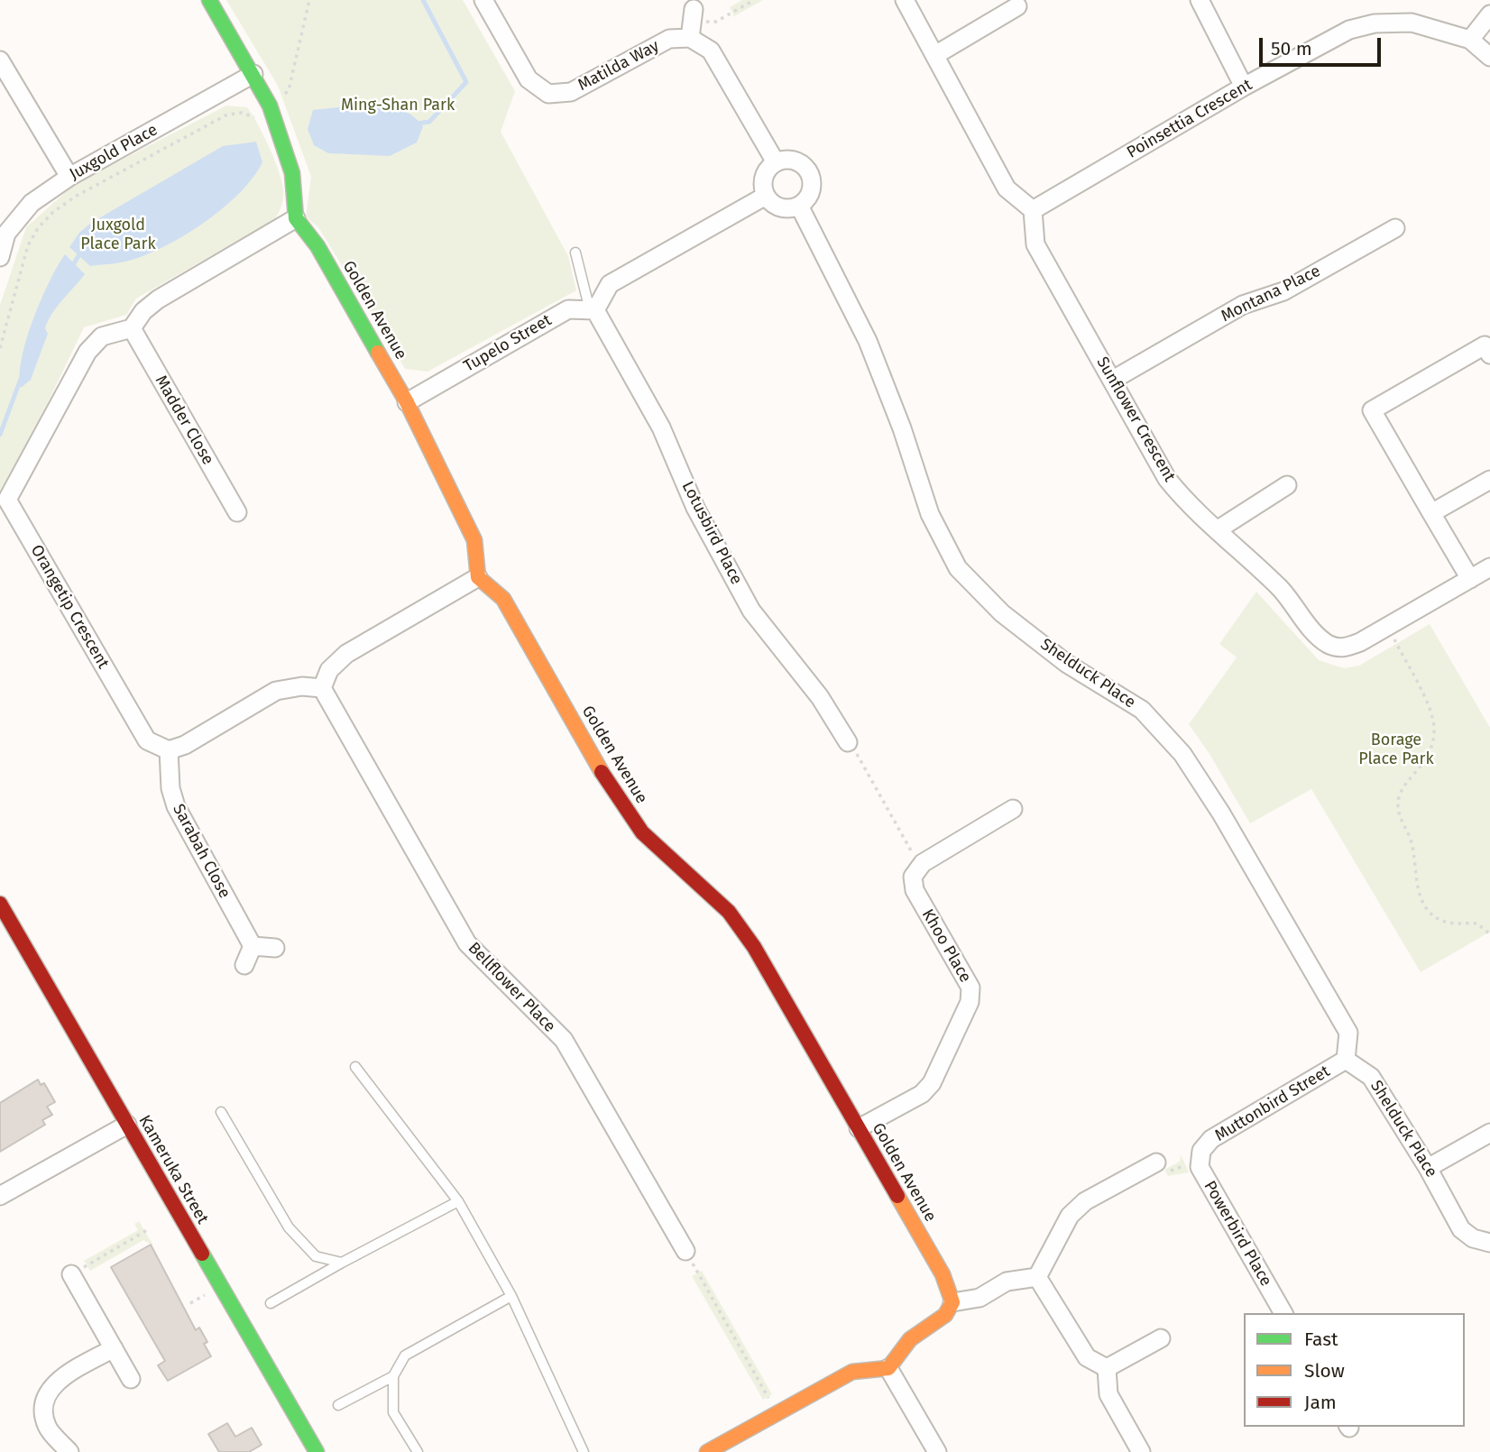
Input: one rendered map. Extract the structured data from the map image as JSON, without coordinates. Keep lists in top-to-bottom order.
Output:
{
  "streets": {
    "street": [
      "Matilda Way",
      "Poinsettia Crescent",
      "Juxgold Place",
      "Montana Place",
      "Golden Avenue",
      "Tupelo Street",
      "Sunflower Crescent",
      "Madder Close",
      "Lotusbird Place",
      "Orangetip Crescent",
      "Shelduck Place",
      "Sarabah Close",
      "Khoo Place",
      "Bellflower Place",
      "Muttonbird Street",
      "Kameruka Street",
      "Powerbird Place"
    ]
  },
  "crossings": [
    ["Poinsettia Crescent", "Sunflower Crescent"],
    ["Montana Place", "Sunflower Crescent"],
    ["Golden Avenue", "Tupelo Street"],
    ["Golden Avenue", "Khoo Place"],
    ["Tupelo Street", "Lotusbird Place"],
    ["Madder Close", "Orangetip Crescent"],
    ["Orangetip Crescent", "Sarabah Close"],
    ["Shelduck Place", "Muttonbird Street"],
    ["Muttonbird Street", "Powerbird Place"]
  ],
  "parks": ["Ming-Shan Park", "Juxgold Place Park", "Borage Place Park"],
  "legend": ["Fast", "Slow", "Jam"],
  "scale_bar": "50 m"
}
